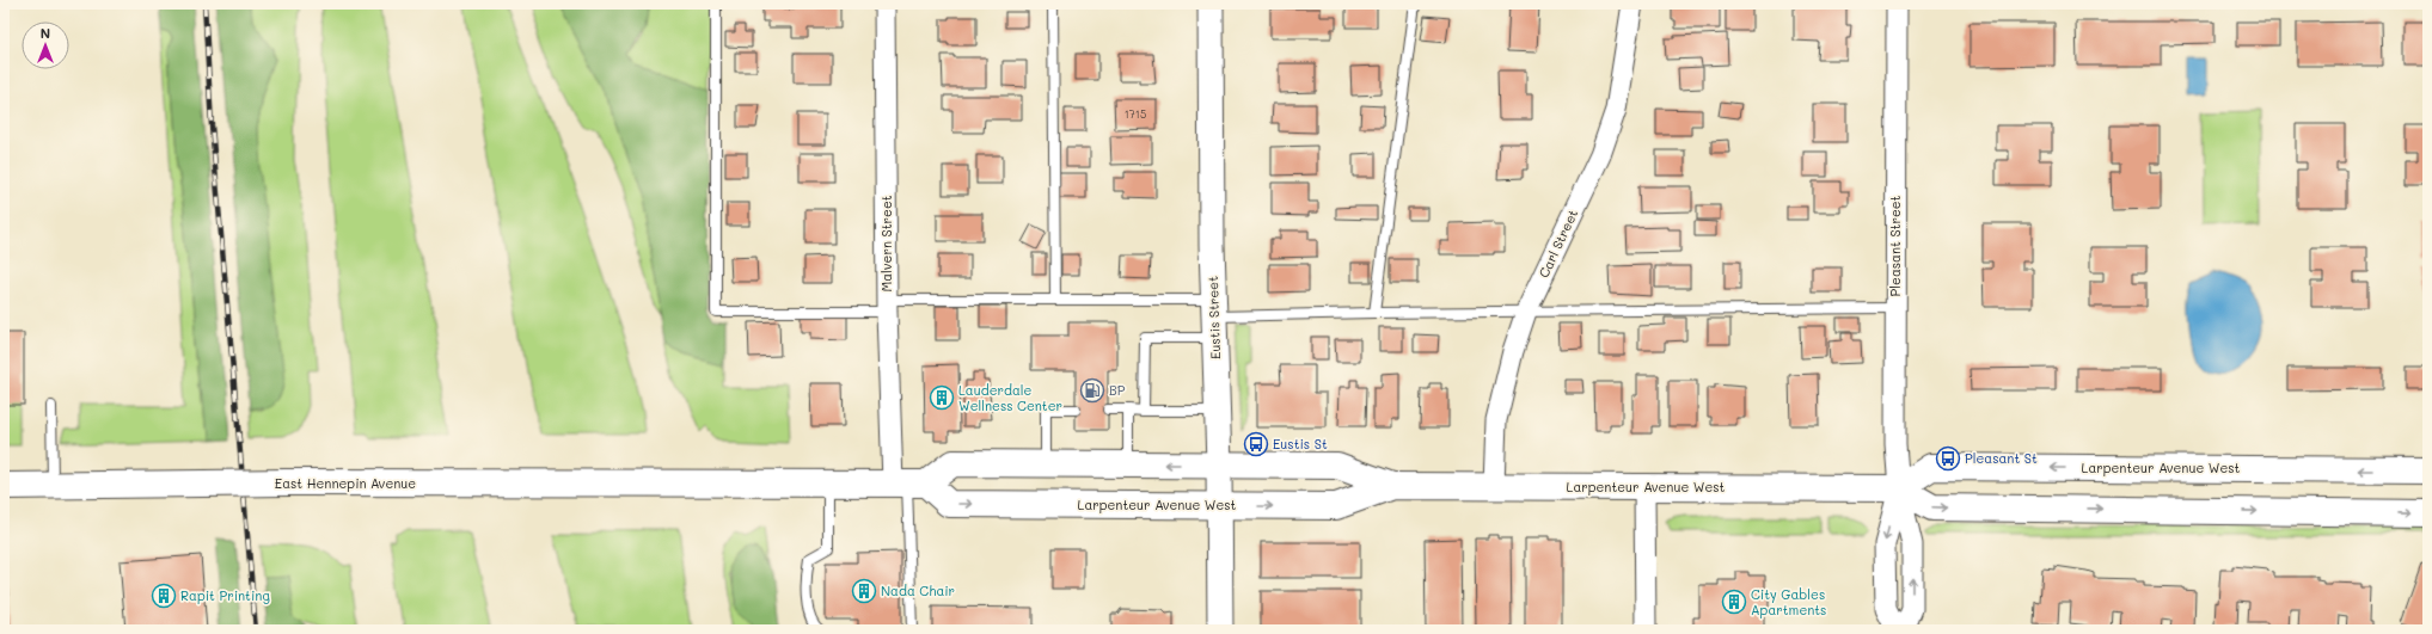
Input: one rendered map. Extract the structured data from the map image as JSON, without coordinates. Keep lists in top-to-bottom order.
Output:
{
  "streets": {
    "main road": ["Larpenteur Avenue West", "East Hennepin Avenue"],
    "street": [
      "Malvern Street",
      "Carl Street",
      "Pleasant Street",
      "Eustis Street"
    ]
  },
  "crossings": [
    ["Malvern Street", "Larpenteur Avenue West"],
    ["Carl Street", "Larpenteur Avenue West"],
    ["Pleasant Street", "Larpenteur Avenue West"],
    ["Eustis Street", "Larpenteur Avenue West"]
  ],
  "places": {
    "fuel station": ["BP"],
    "building": [
      "Lauderdale Wellness Center",
      "Nada Chair",
      "Rapit Printing",
      "City Gables Apartments"
    ],
    "bus stop": ["Eustis St", "Pleasant St"]
  },
  "house_numbers": ["1715"],
  "north": "top"
}
